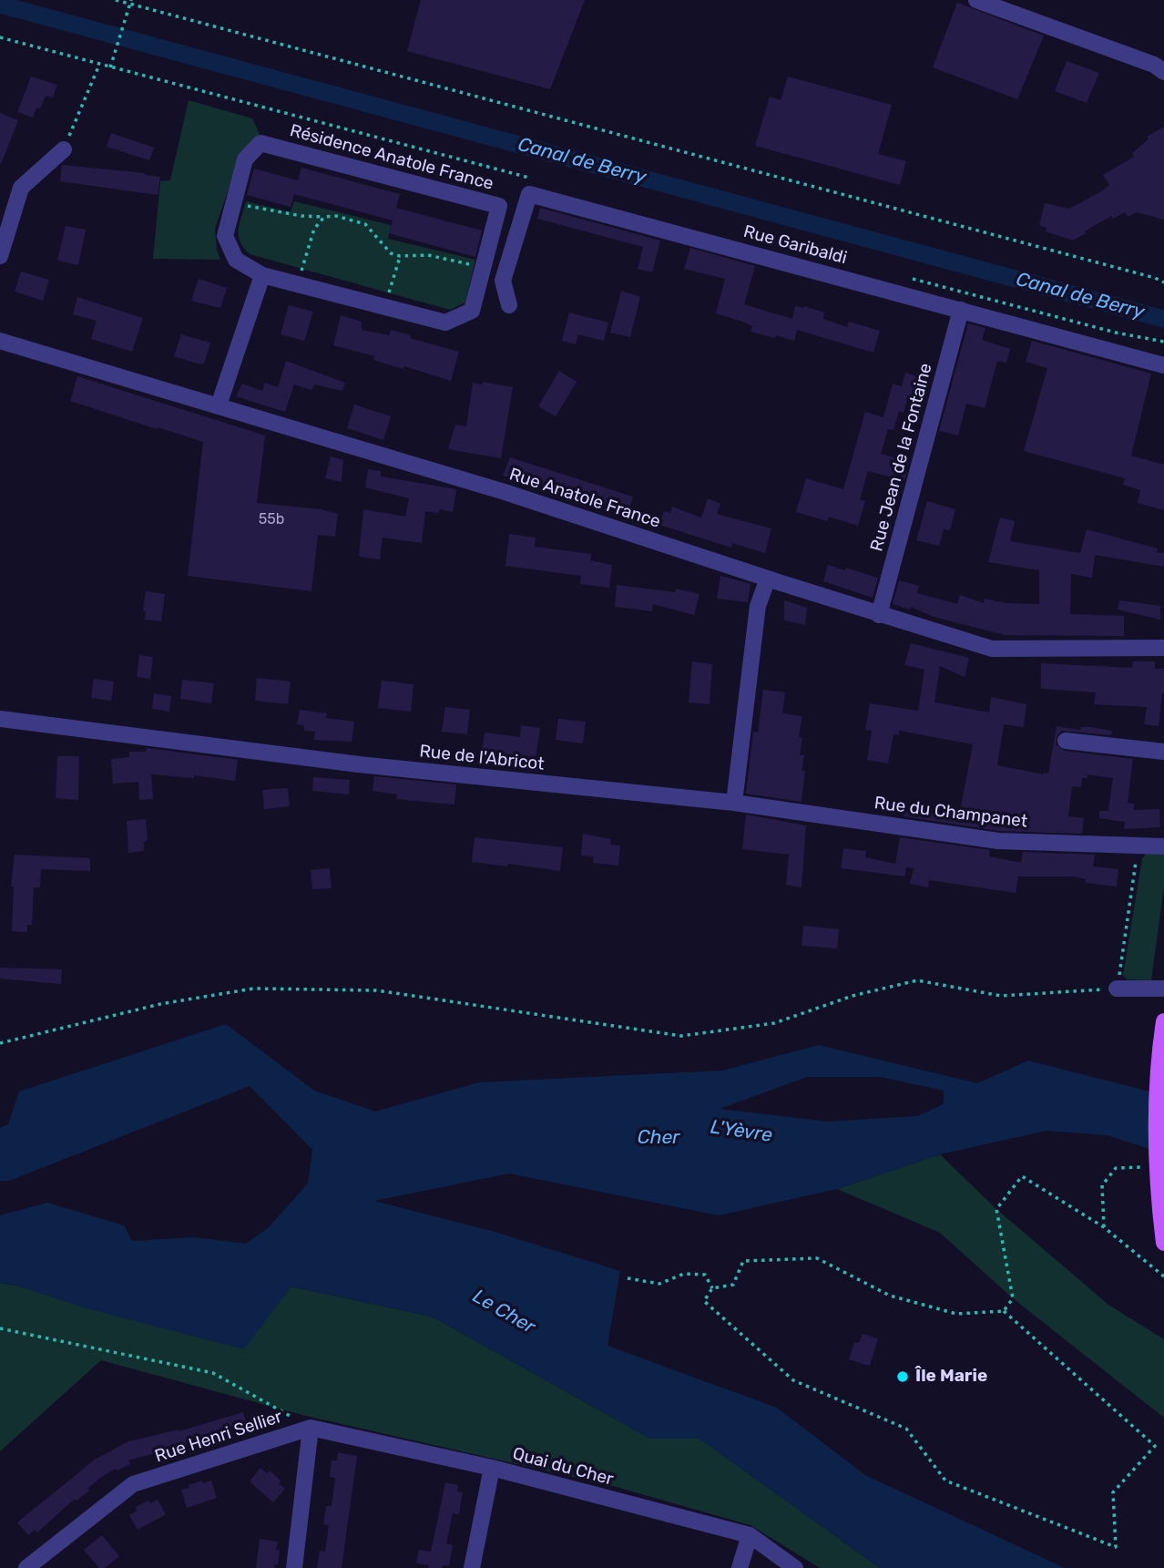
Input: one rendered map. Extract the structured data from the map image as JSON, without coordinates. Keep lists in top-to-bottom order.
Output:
{
  "streets": {
    "street": [
      "Résidence Anatole France",
      "Rue Garibaldi",
      "Rue Jean de la Fontaine",
      "Rue Anatole France",
      "Rue de l'Abricot",
      "Rue du Champanet",
      "Rue Henri Sellier",
      "Quai du Cher"
    ]
  },
  "crossings": [
    ["Rue Garibaldi", "Rue Jean de la Fontaine"],
    ["Rue Jean de la Fontaine", "Rue Anatole France"],
    ["Rue de l'Abricot", "Rue du Champanet"],
    ["Rue Henri Sellier", "Quai du Cher"]
  ],
  "water": [
    "Canal de Berry",
    "L'Yèvre",
    "Cher",
    "Le Cher"
  ],
  "places": ["Île Marie"],
  "house_numbers": ["55b"]
}
